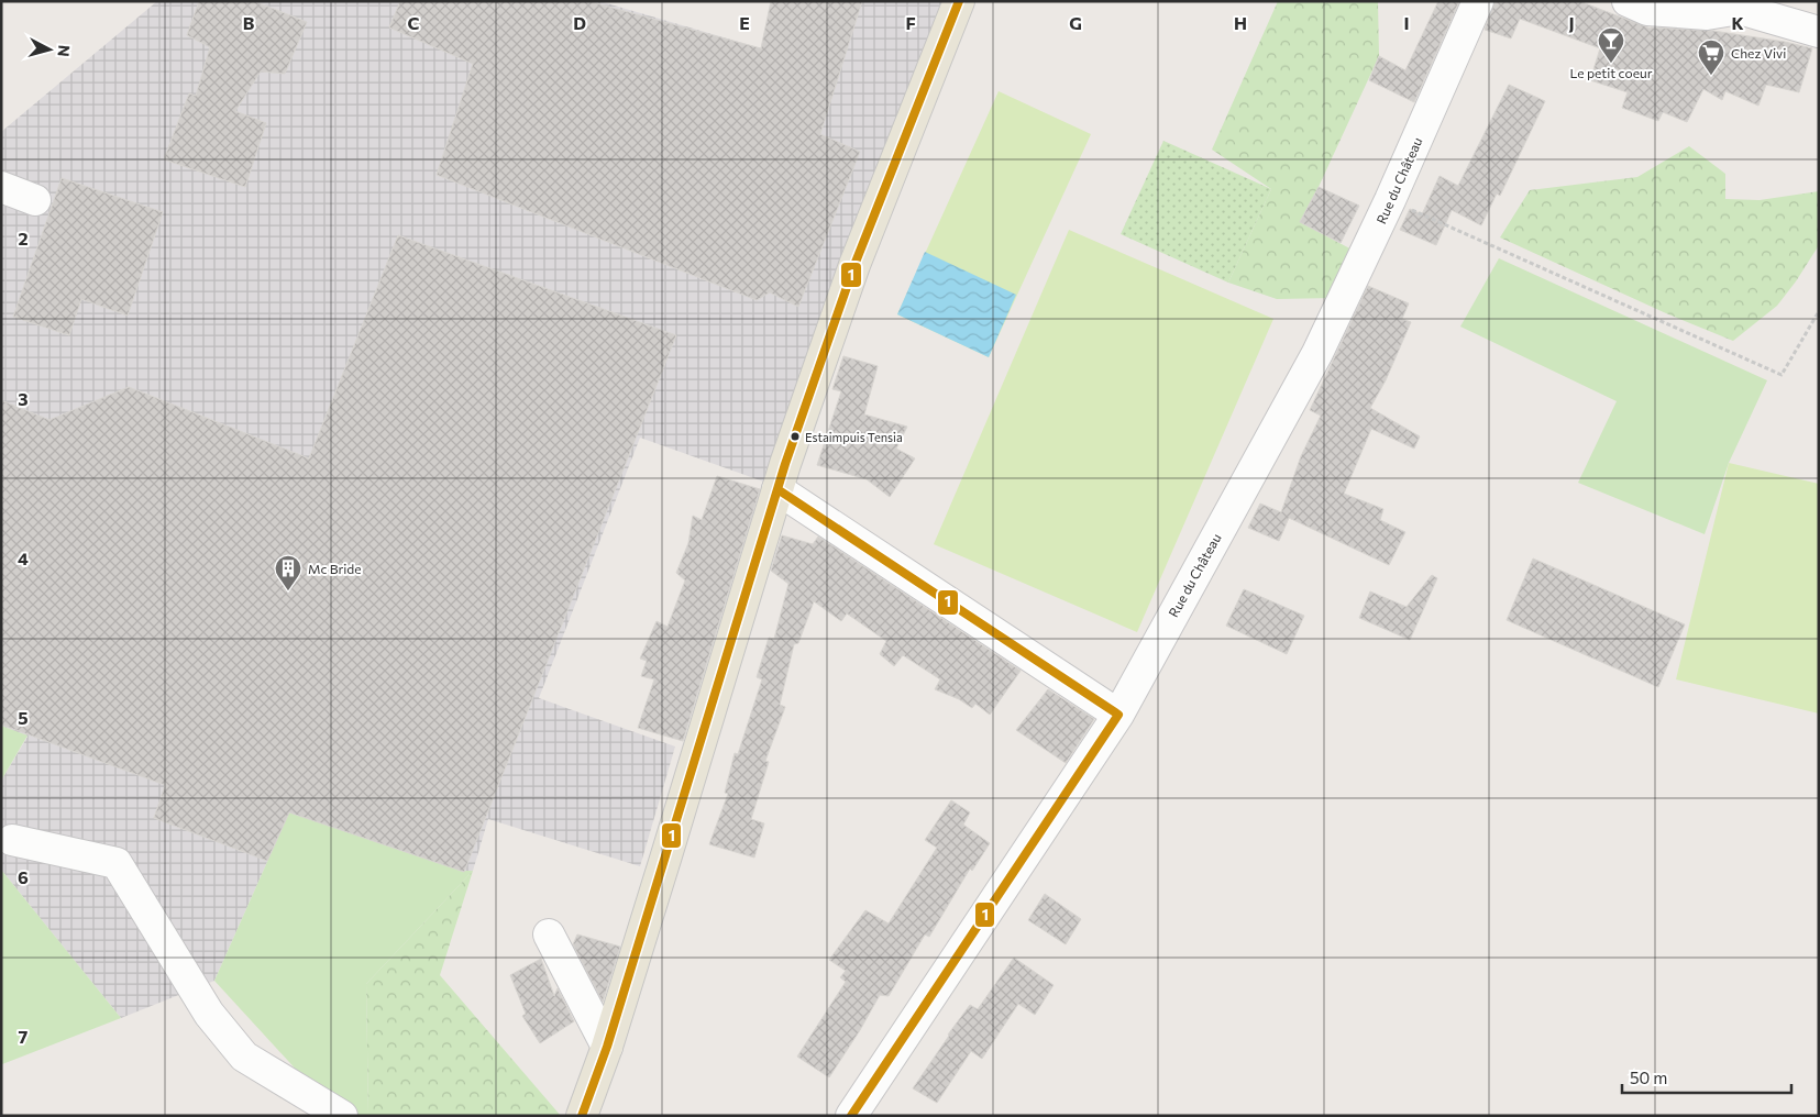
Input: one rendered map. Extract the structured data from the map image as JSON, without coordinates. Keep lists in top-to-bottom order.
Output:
{
  "streets": {
    "street": ["Rue du Château"]
  },
  "places": {
    "bar": ["Le petit coeur"],
    "supermarket": ["Chez Vivi"],
    "other": ["Estaimpuis Tensia"],
    "building": ["Mc Bride"]
  },
  "lines": ["transit line 1"],
  "scale_bar": "50 m",
  "north": "right",
  "grid": {
    "columns": [
      "B",
      "C",
      "D",
      "E",
      "F",
      "G",
      "H",
      "I",
      "J",
      "K"
    ],
    "rows": [
      "2",
      "3",
      "4",
      "5",
      "6",
      "7"
    ]
  }
}
